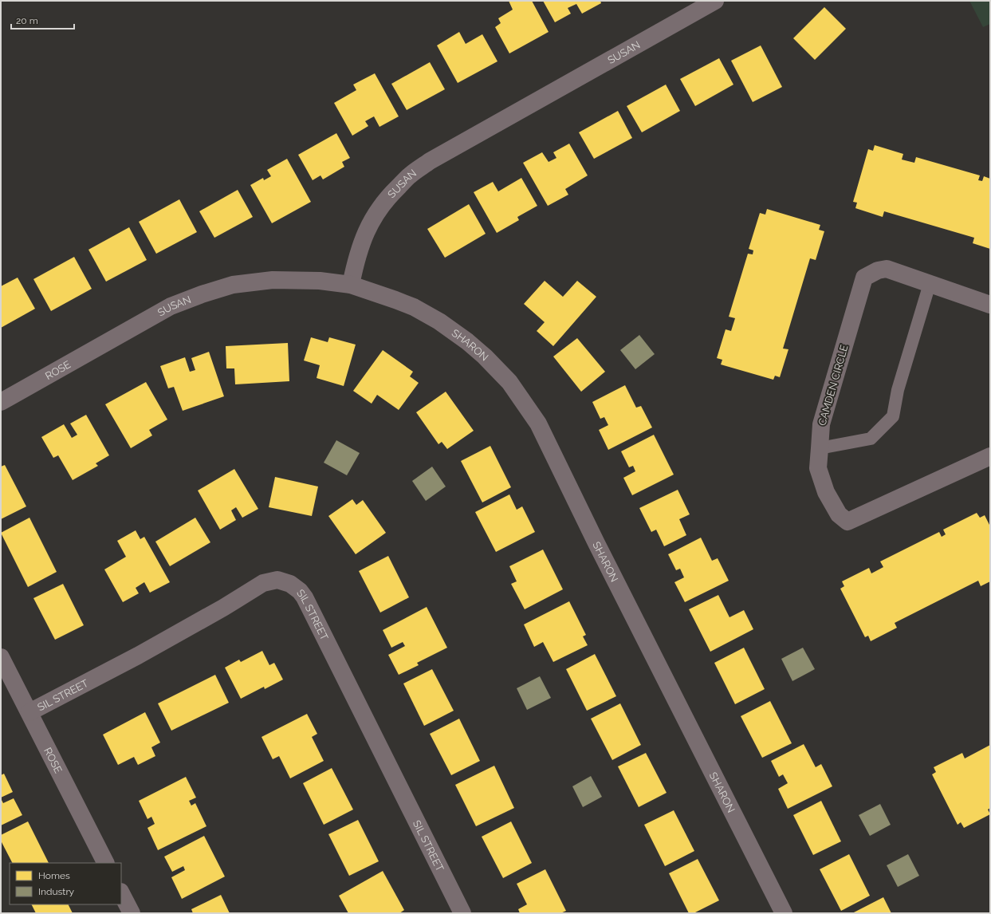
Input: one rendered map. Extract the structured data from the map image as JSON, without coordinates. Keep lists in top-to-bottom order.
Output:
{
  "streets": {
    "street": [
      "SUSAN",
      "SHARON",
      "ROSE",
      "CAMDEN CIRCLE",
      "SIL STREET"
    ]
  },
  "crossings": [
    ["SUSAN", "SHARON"],
    ["SUSAN", "ROSE"],
    ["ROSE", "SIL STREET"]
  ],
  "legend": ["Homes", "Industry"],
  "scale_bar": "20 m"
}
